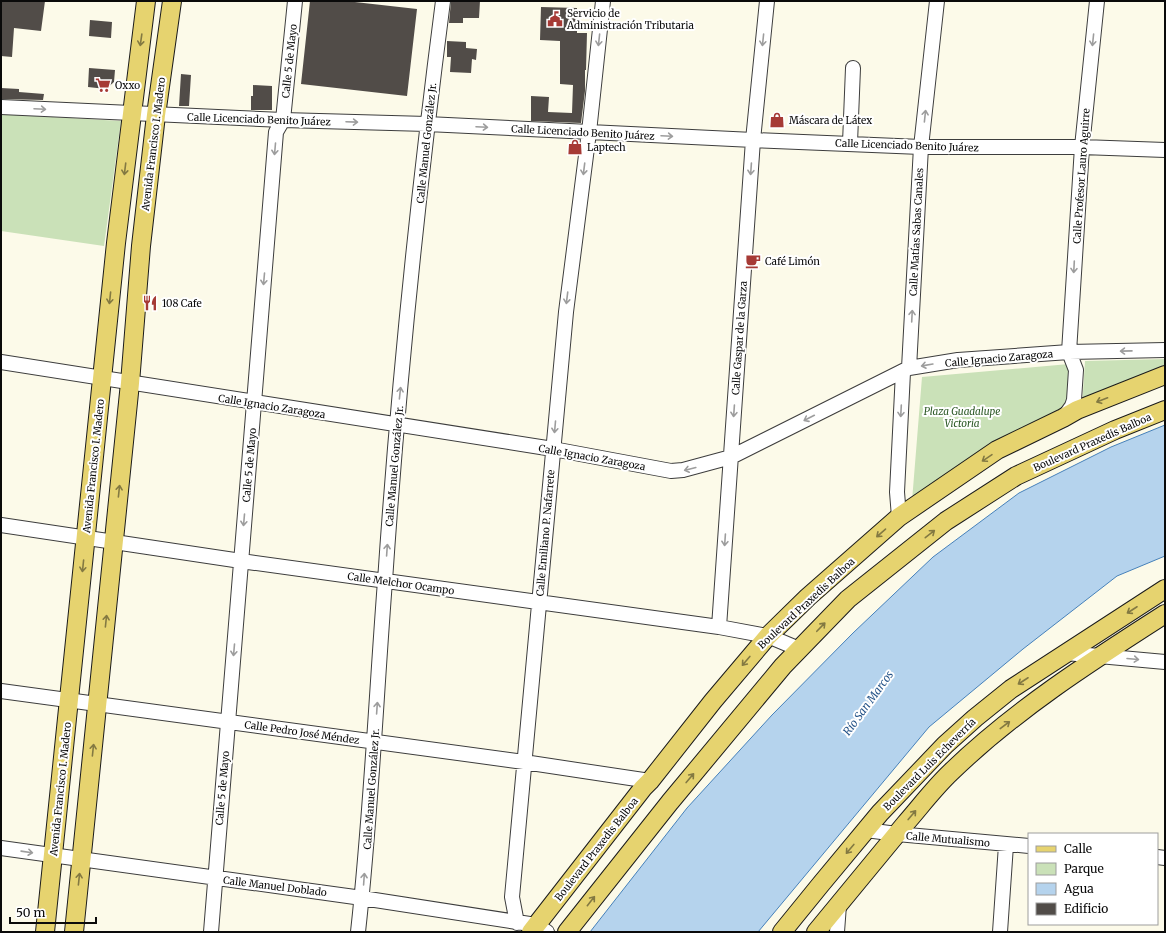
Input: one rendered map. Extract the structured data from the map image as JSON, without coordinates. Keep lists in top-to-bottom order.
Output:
{
  "streets": {
    "main road": ["Avenida Francisco I. Madero", "Boulevard Praxedis Balboa", "Boulevard Luis Echeverría"],
    "street": [
      "Calle 5 de Mayo",
      "Calle Licenciado Benito Juárez",
      "Calle Manuel González Jr.",
      "Calle Profesor Lauro Aguirre",
      "Calle Matías Sabas Canales",
      "Calle Gaspar de la Garza",
      "Calle Ignacio Zaragoza",
      "Calle Emiliano P. Nafarrete",
      "Calle Melchor Ocampo",
      "Calle Pedro José Méndez",
      "Calle Mutualismo",
      "Calle Manuel Doblado"
    ]
  },
  "crossings": [
    ["Calle 5 de Mayo", "Calle Licenciado Benito Juárez"],
    ["Calle 5 de Mayo", "Calle Ignacio Zaragoza"],
    ["Calle 5 de Mayo", "Calle Melchor Ocampo"],
    ["Calle 5 de Mayo", "Calle Pedro José Méndez"],
    ["Calle 5 de Mayo", "Calle Manuel Doblado"],
    ["Calle Licenciado Benito Juárez", "Calle Manuel González Jr."],
    ["Calle Licenciado Benito Juárez", "Avenida Francisco I. Madero"],
    ["Calle Licenciado Benito Juárez", "Calle Profesor Lauro Aguirre"],
    ["Calle Licenciado Benito Juárez", "Calle Matías Sabas Canales"],
    ["Calle Licenciado Benito Juárez", "Calle Gaspar de la Garza"],
    ["Calle Licenciado Benito Juárez", "Calle Emiliano P. Nafarrete"],
    ["Calle Manuel González Jr.", "Calle Ignacio Zaragoza"],
    ["Calle Manuel González Jr.", "Calle Melchor Ocampo"],
    ["Calle Manuel González Jr.", "Calle Pedro José Méndez"],
    ["Calle Manuel González Jr.", "Calle Manuel Doblado"],
    ["Avenida Francisco I. Madero", "Calle Ignacio Zaragoza"],
    ["Avenida Francisco I. Madero", "Calle Melchor Ocampo"],
    ["Avenida Francisco I. Madero", "Calle Pedro José Méndez"],
    ["Avenida Francisco I. Madero", "Calle Manuel Doblado"],
    ["Calle Profesor Lauro Aguirre", "Calle Ignacio Zaragoza"],
    ["Calle Matías Sabas Canales", "Calle Ignacio Zaragoza"],
    ["Calle Matías Sabas Canales", "Boulevard Praxedis Balboa"],
    ["Calle Gaspar de la Garza", "Calle Ignacio Zaragoza"],
    ["Calle Gaspar de la Garza", "Calle Melchor Ocampo"],
    ["Calle Ignacio Zaragoza", "Calle Emiliano P. Nafarrete"],
    ["Boulevard Praxedis Balboa", "Calle Emiliano P. Nafarrete"],
    ["Boulevard Praxedis Balboa", "Calle Melchor Ocampo"],
    ["Boulevard Praxedis Balboa", "Calle Pedro José Méndez"],
    ["Boulevard Praxedis Balboa", "Calle Manuel Doblado"],
    ["Calle Emiliano P. Nafarrete", "Calle Melchor Ocampo"],
    ["Calle Emiliano P. Nafarrete", "Calle Pedro José Méndez"],
    ["Calle Emiliano P. Nafarrete", "Calle Manuel Doblado"],
    ["Boulevard Luis Echeverría", "Calle Mutualismo"]
  ],
  "one_way": [
    "Calle 5 de Mayo",
    "Calle Licenciado Benito Juárez",
    "Calle Manuel González Jr.",
    "Calle Profesor Lauro Aguirre",
    "Calle Gaspar de la Garza",
    "Calle Ignacio Zaragoza",
    "Calle Emiliano P. Nafarrete"
  ],
  "water": ["Río San Marcos"],
  "parks": ["Plaza Guadalupe Victoria"],
  "places": {
    "public building": ["Servicio de Administración Tributaria"],
    "supermarket": ["Oxxo"],
    "shop": ["Máscara de Látex", "Laptech"],
    "cafe": ["Café Limón"],
    "restaurant": ["108 Cafe"]
  },
  "legend": [
    "Calle",
    "Parque",
    "Agua",
    "Edificio"
  ],
  "scale_bar": "50 m"
}
